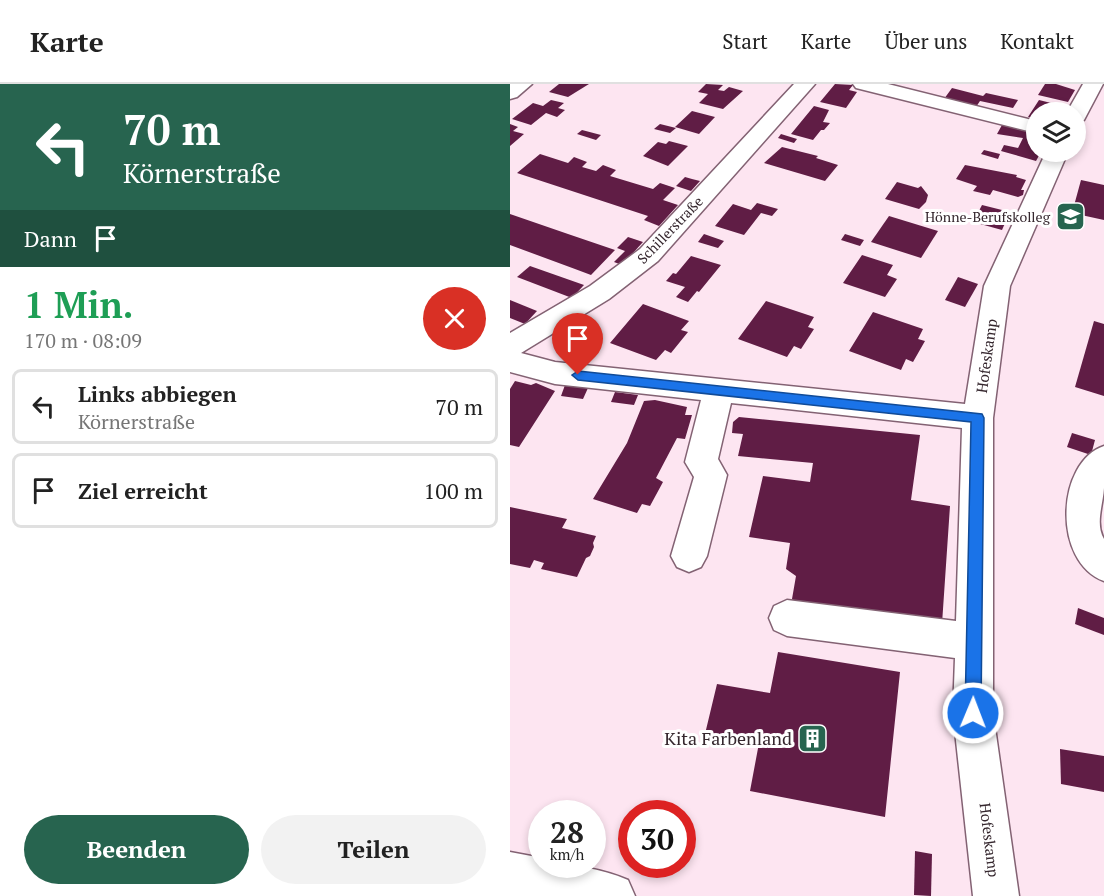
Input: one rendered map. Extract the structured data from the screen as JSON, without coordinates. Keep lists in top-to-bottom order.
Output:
{
  "streets": {
    "street": ["Schillerstraße", "Hofeskamp"]
  },
  "places": {
    "school or university": ["Hönne-Berufskolleg"],
    "building": ["Kita Farbenland"]
  },
  "page": {
    "header": "Karte",
    "nav": [
      "Start",
      "Karte",
      "Über uns",
      "Kontakt"
    ],
    "turn": ["70 m", "Körnerstraße"],
    "then": "Dann",
    "heading": ["1 Min.", "170 m · 08:09"],
    "list": [
      {
        "name": "Links abbiegen",
        "note": "Körnerstraße",
        "value": "70 m"
      },
      {
        "name": "Ziel erreicht",
        "value": "100 m"
      }
    ],
    "speed": "28 km/h",
    "limit": "30",
    "buttons": ["Beenden", "Teilen"]
  }
}
